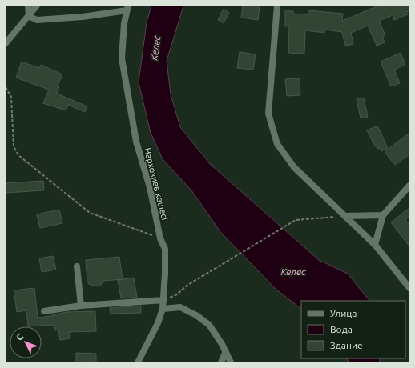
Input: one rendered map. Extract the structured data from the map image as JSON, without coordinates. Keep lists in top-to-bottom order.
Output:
{
  "streets": {
    "street": ["Нархозиев көшесі"]
  },
  "water": ["Келес"],
  "legend": ["Улица", "Вода", "Здание"],
  "north": "top left"
}
